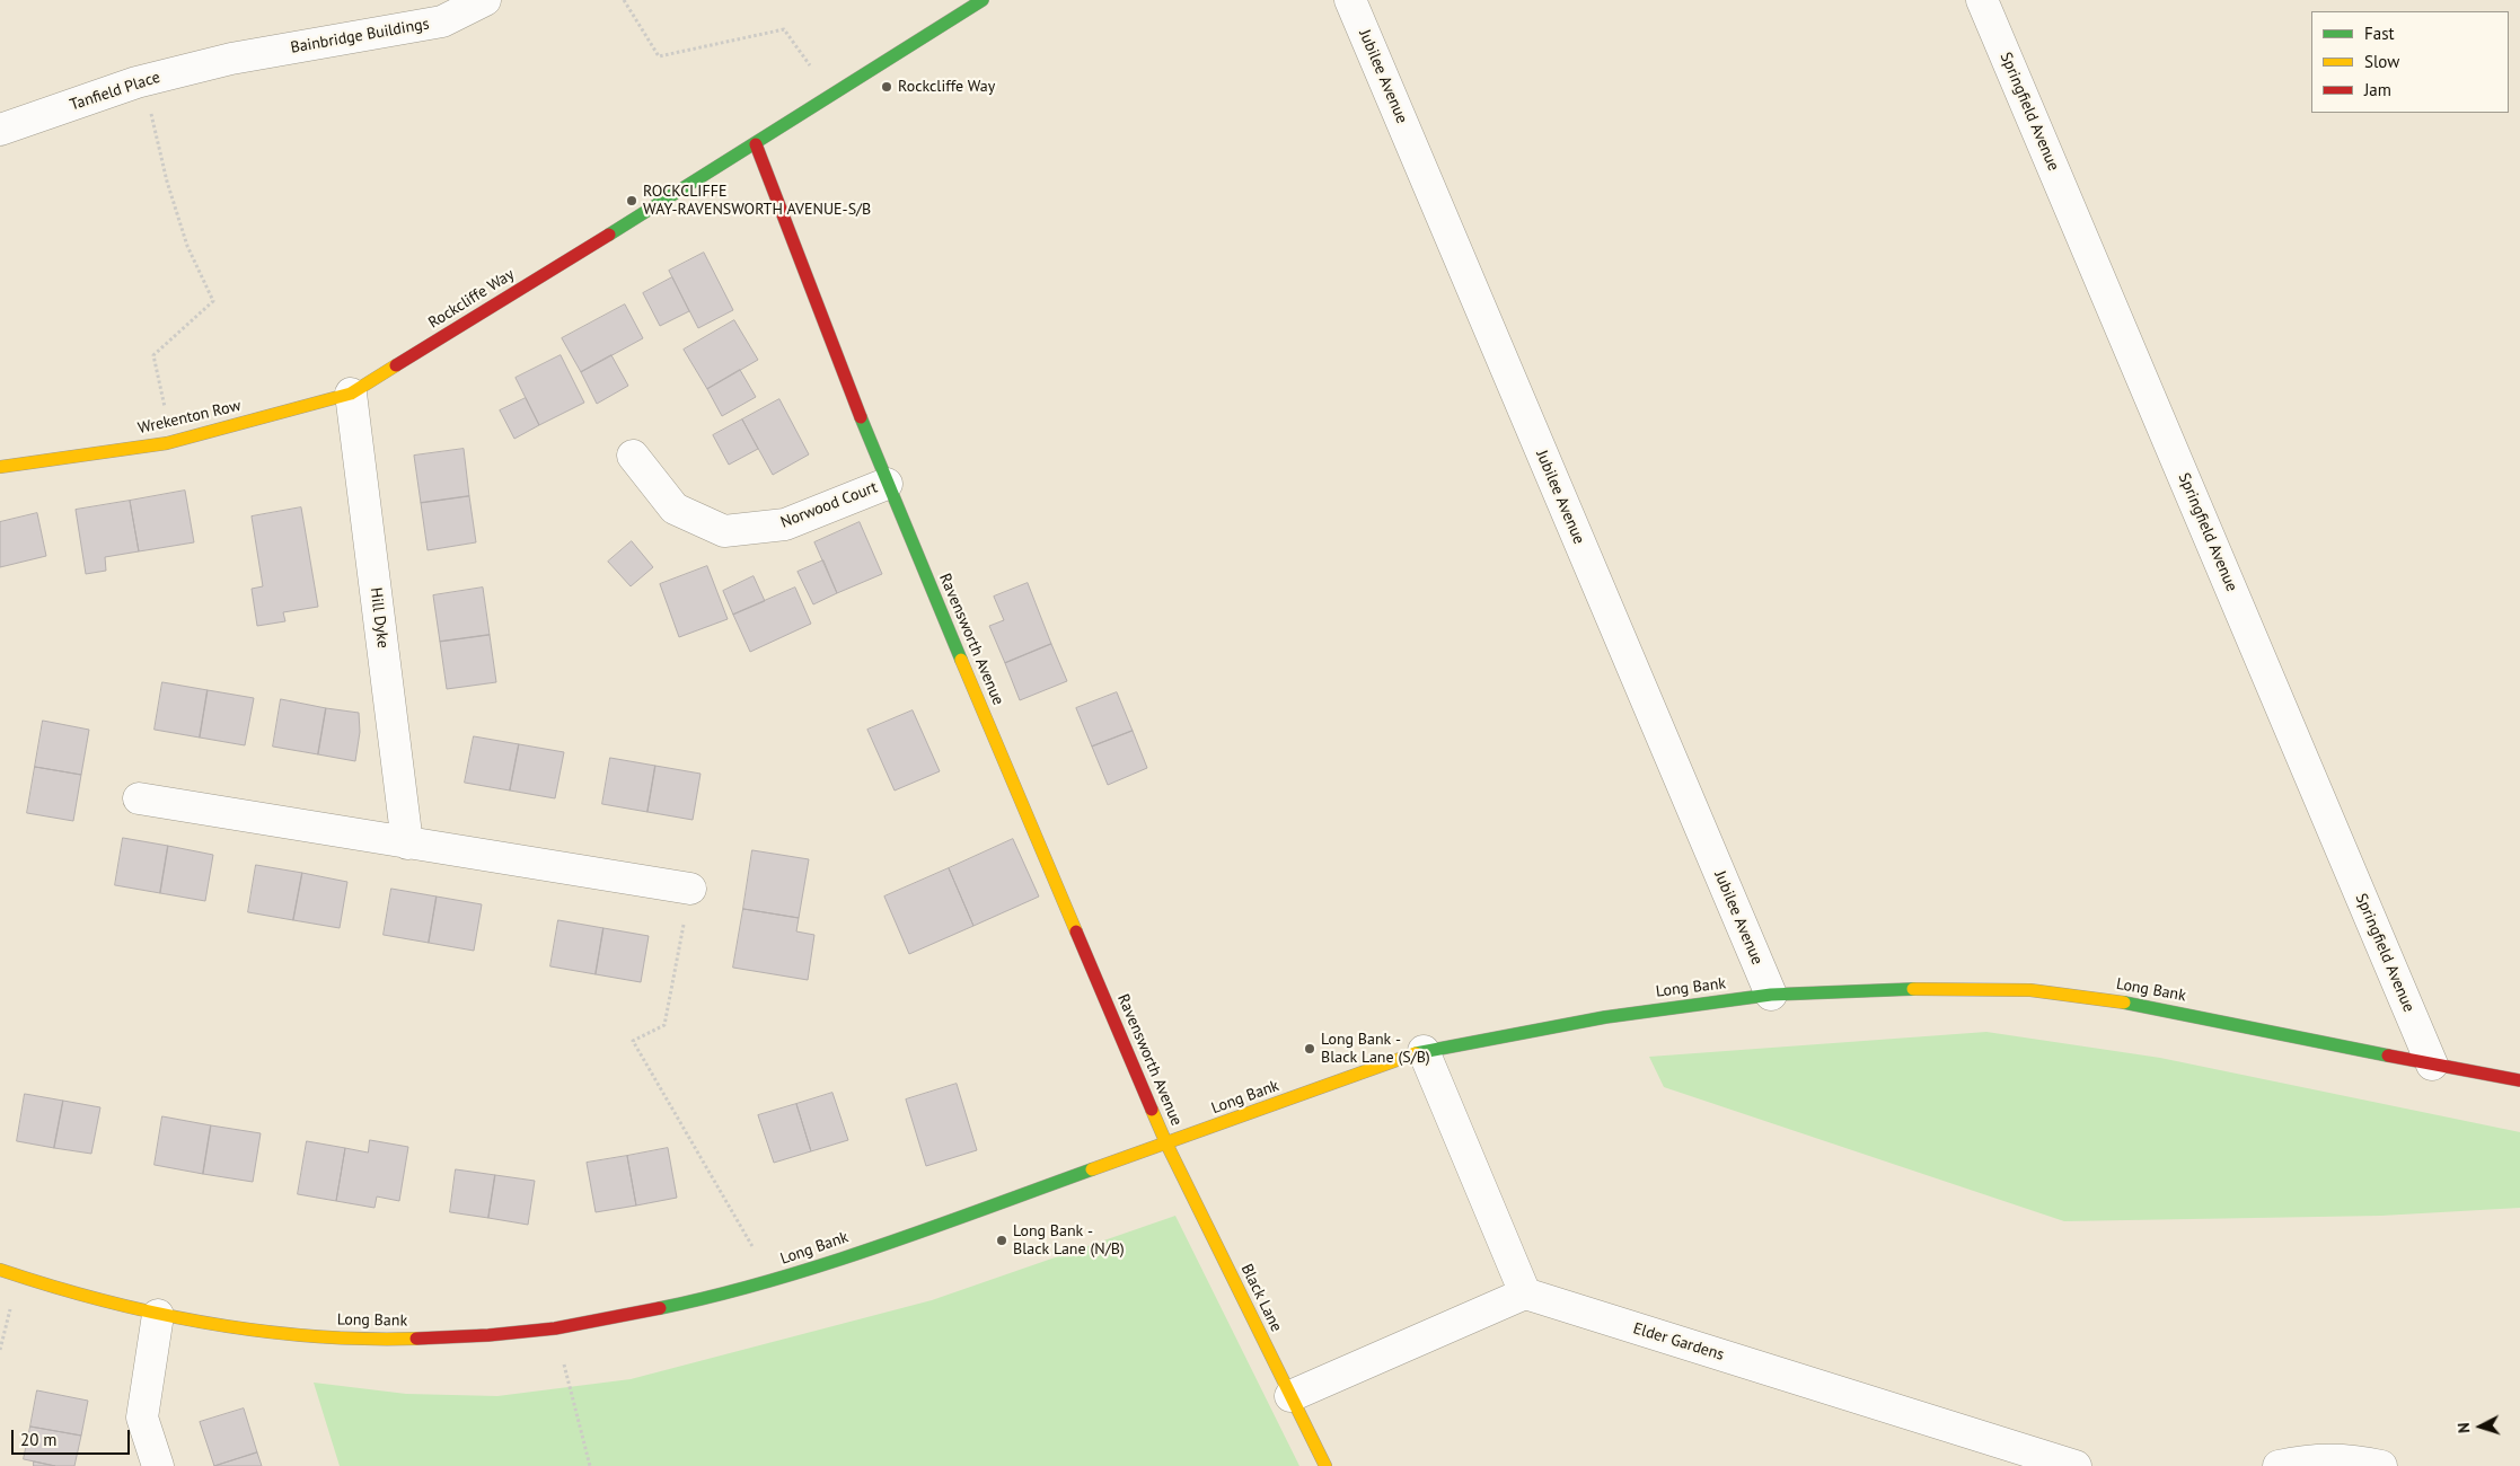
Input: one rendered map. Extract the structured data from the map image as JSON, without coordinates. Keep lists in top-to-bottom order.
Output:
{
  "streets": {
    "main road": [
      "Rockcliffe Way",
      "Wrekenton Row",
      "Ravensworth Avenue",
      "Long Bank",
      "Black Lane"
    ],
    "street": [
      "Bainbridge Buildings",
      "Jubilee Avenue",
      "Tanfield Place",
      "Springfield Avenue",
      "Norwood Court",
      "Hill Dyke",
      "Elder Gardens"
    ]
  },
  "crossings": [
    ["Bainbridge Buildings", "Tanfield Place"],
    ["Jubilee Avenue", "Long Bank"],
    ["Springfield Avenue", "Long Bank"],
    ["Rockcliffe Way", "Wrekenton Row"],
    ["Rockcliffe Way", "Hill Dyke"],
    ["Rockcliffe Way", "Ravensworth Avenue"],
    ["Wrekenton Row", "Hill Dyke"],
    ["Norwood Court", "Ravensworth Avenue"],
    ["Ravensworth Avenue", "Long Bank"],
    ["Ravensworth Avenue", "Black Lane"],
    ["Long Bank", "Black Lane"]
  ],
  "places": [
    "Rockcliffe Way",
    "ROCKCLIFFE WAY-RAVENSWORTH AVENUE-S/B",
    "Long Bank - Black Lane (S/B)",
    "Long Bank - Black Lane (N/B)"
  ],
  "legend": ["Fast", "Slow", "Jam"],
  "scale_bar": "20 m",
  "north": "left"
}
